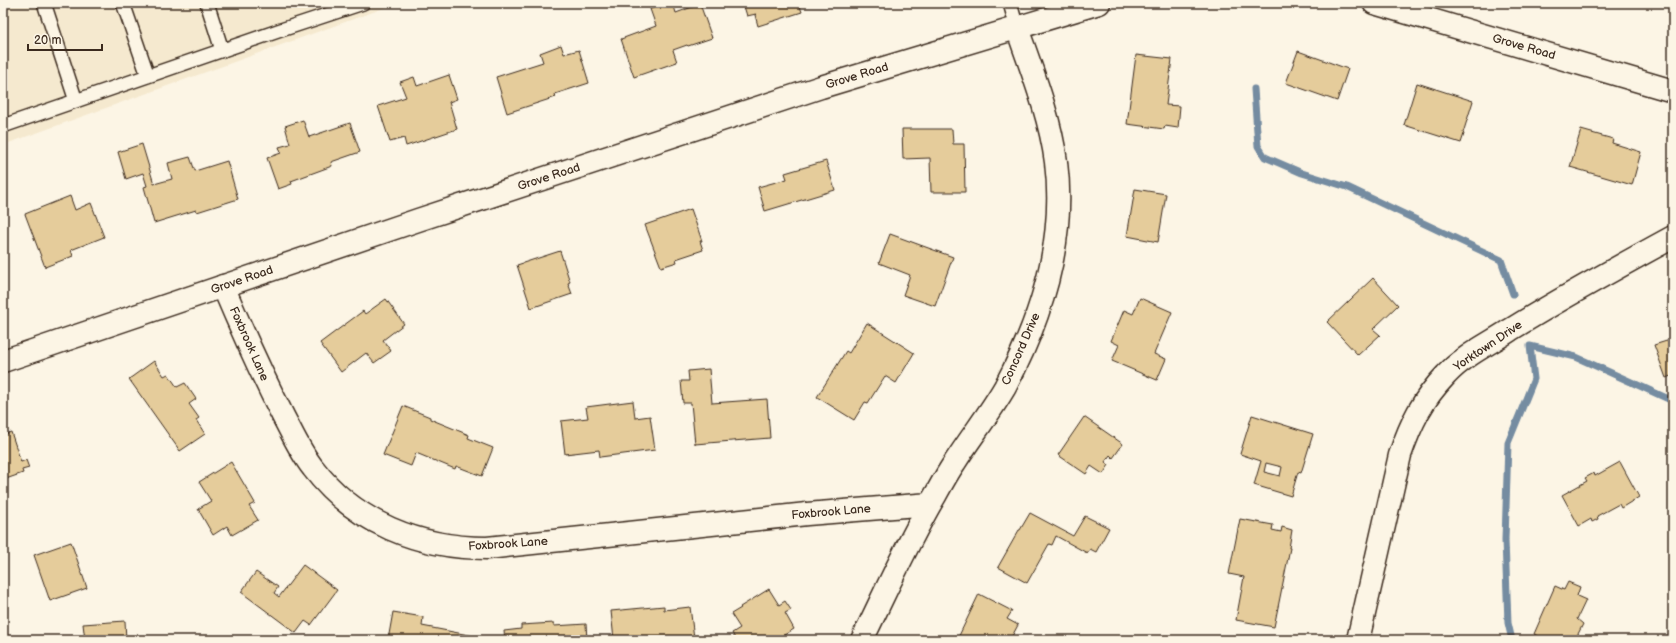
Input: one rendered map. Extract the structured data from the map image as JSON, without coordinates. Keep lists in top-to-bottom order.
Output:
{
  "streets": {
    "street": [
      "Grove Road",
      "Foxbrook Lane",
      "Yorktown Drive",
      "Concord Drive"
    ]
  },
  "crossings": [
    ["Grove Road", "Foxbrook Lane"],
    ["Grove Road", "Concord Drive"],
    ["Foxbrook Lane", "Concord Drive"]
  ],
  "scale_bar": "20 m"
}
